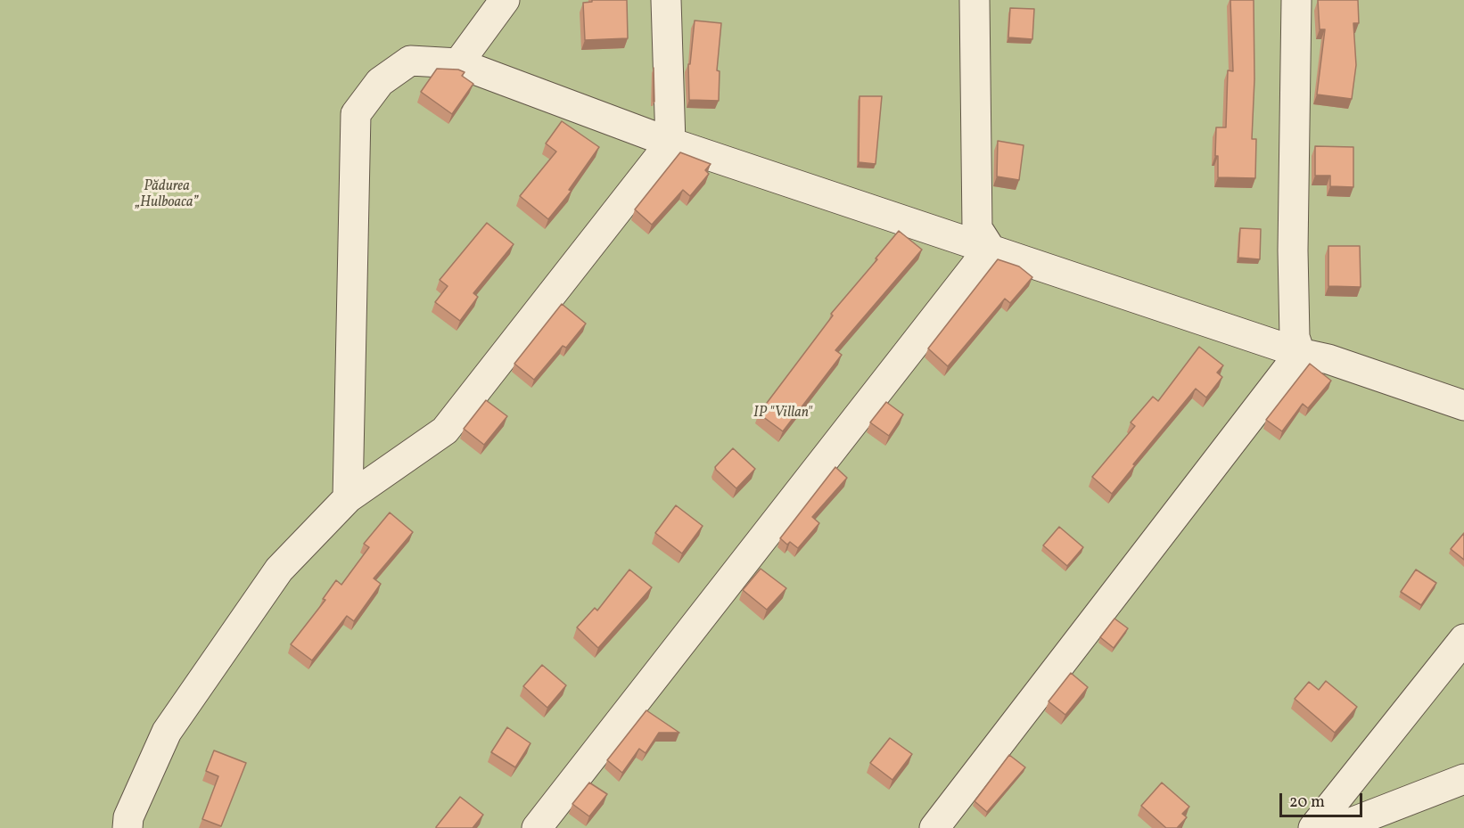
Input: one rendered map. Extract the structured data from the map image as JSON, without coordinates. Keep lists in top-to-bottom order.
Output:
{
  "parks": ["Pădurea „Hulboaca”", "IP \"Villan\""],
  "scale_bar": "20 m"
}
